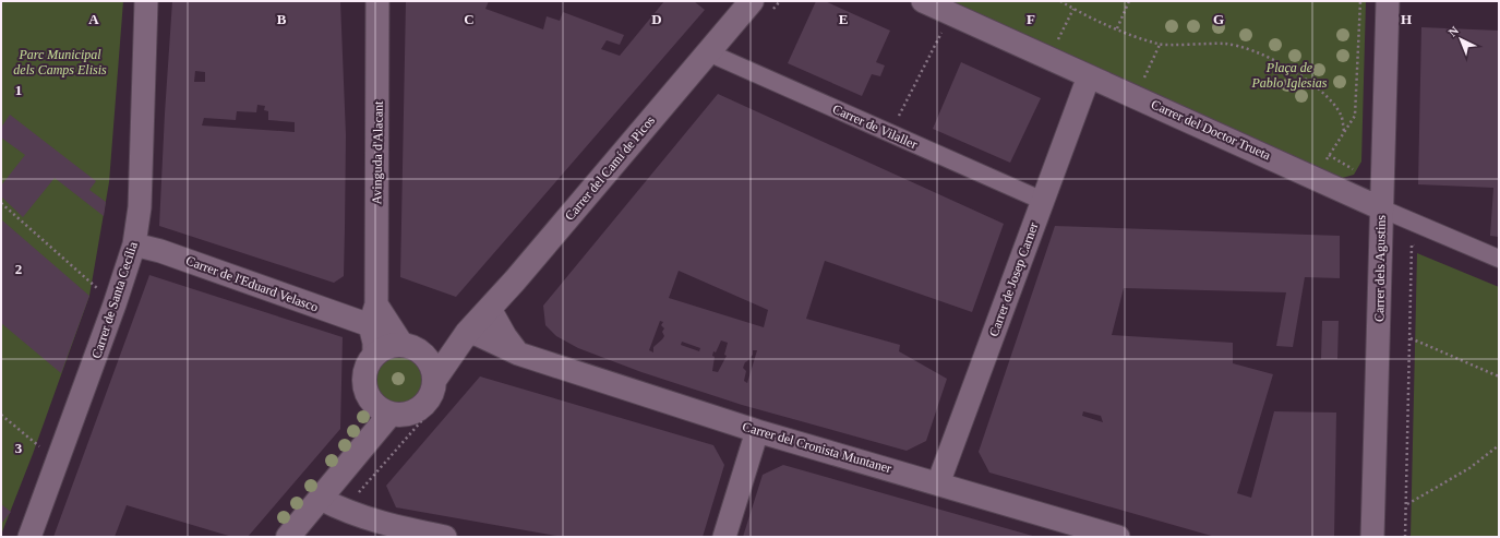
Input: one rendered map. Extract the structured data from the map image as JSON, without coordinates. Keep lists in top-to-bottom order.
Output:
{
  "streets": {
    "street": [
      "Carrer de Vilaller",
      "Carrer del Doctor Trueta",
      "Avinguda d'Alacant",
      "Carrer del Camí de Picos",
      "Carrer dels Agustins",
      "Carrer de Josep Carner",
      "Carrer de l'Eduard Velasco",
      "Carrer de Santa Cecília",
      "Carrer del Cronista Muntaner"
    ]
  },
  "crossings": [
    ["Carrer de Vilaller", "Carrer del Camí de Picos"],
    ["Carrer de Vilaller", "Carrer de Josep Carner"],
    ["Carrer del Doctor Trueta", "Carrer dels Agustins"],
    ["Carrer del Doctor Trueta", "Carrer de Josep Carner"],
    ["Avinguda d'Alacant", "Carrer del Camí de Picos"],
    ["Avinguda d'Alacant", "Carrer de l'Eduard Velasco"],
    ["Carrer del Camí de Picos", "Carrer del Cronista Muntaner"],
    ["Carrer de Josep Carner", "Carrer del Cronista Muntaner"],
    ["Carrer de l'Eduard Velasco", "Carrer de Santa Cecília"]
  ],
  "parks": ["Parc Municipal dels Camps Elisis", "Plaça de Pablo Iglesias"],
  "north": "top left",
  "grid": {
    "columns": [
      "A",
      "B",
      "C",
      "D",
      "E",
      "F",
      "G",
      "H"
    ],
    "rows": ["1", "2", "3"]
  }
}
